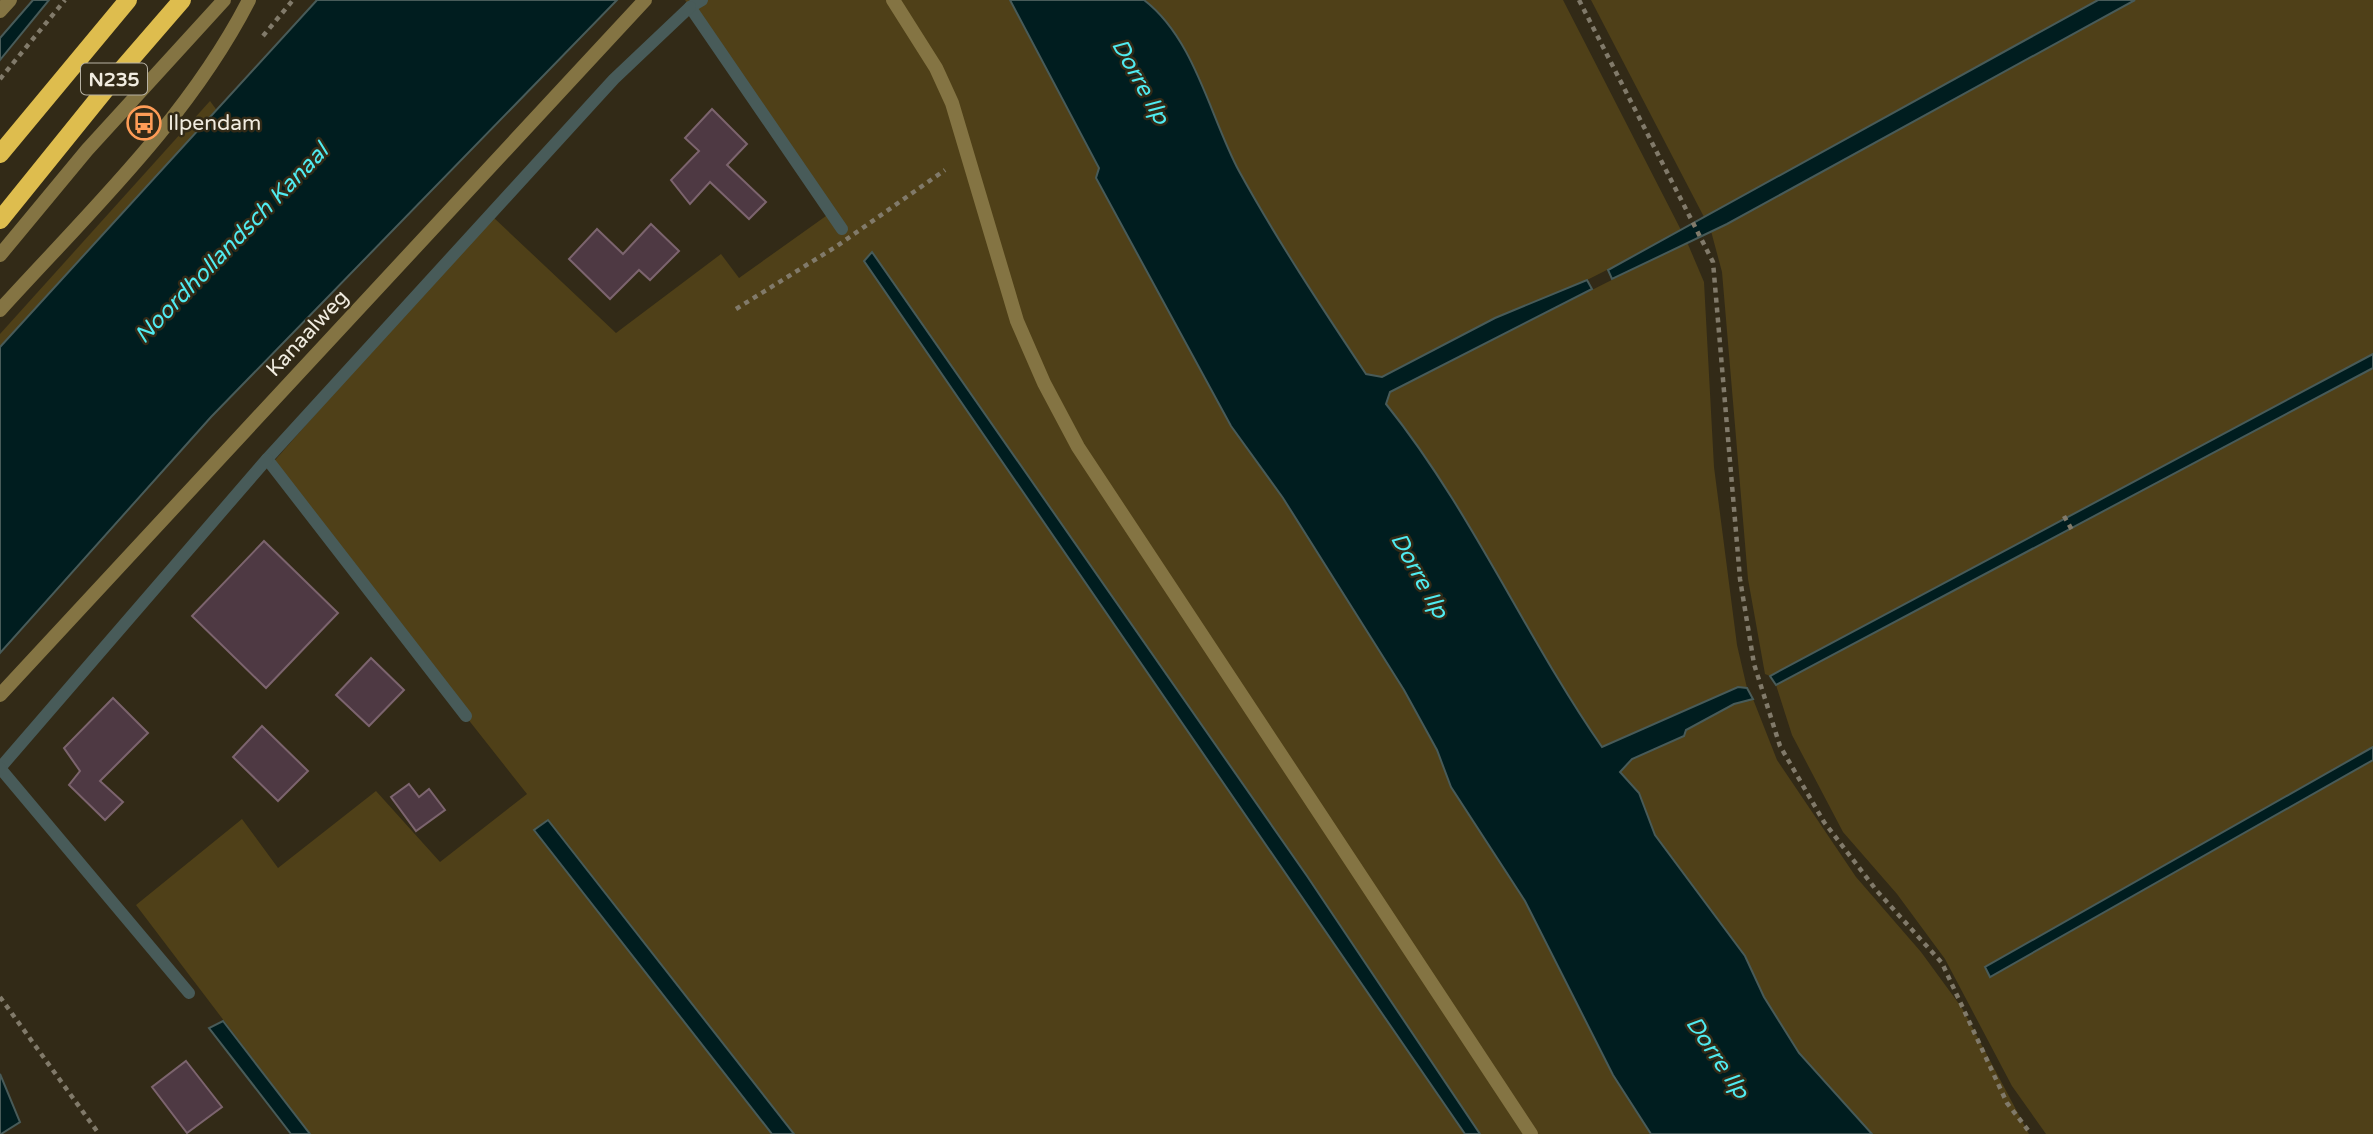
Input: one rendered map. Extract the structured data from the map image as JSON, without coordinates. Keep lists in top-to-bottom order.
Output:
{
  "streets": {
    "main road": ["N235"],
    "street": ["Kanaalweg"]
  },
  "water": ["Dorre Ilp", "Noordhollandsch Kanaal"],
  "places": {
    "bus stop": ["Ilpendam"]
  }
}
